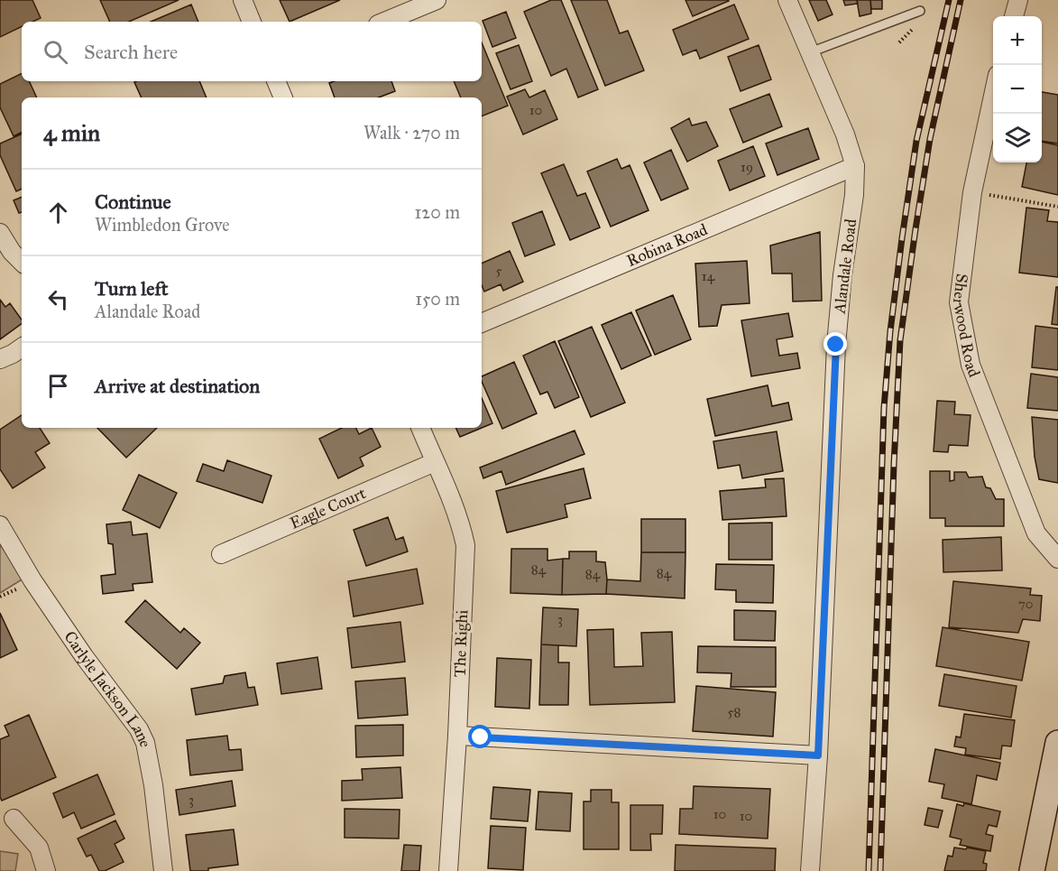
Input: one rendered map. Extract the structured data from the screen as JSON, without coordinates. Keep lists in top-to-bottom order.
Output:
{
  "streets": {
    "street": [
      "Robina Road",
      "Alandale Road",
      "Sherwood Road",
      "Eagle Court",
      "The Righi",
      "Carlyle Jackson Lane"
    ]
  },
  "crossings": [
    ["Robina Road", "Alandale Road"],
    ["Eagle Court", "The Righi"]
  ],
  "house_numbers": [
    "10",
    "19",
    "5",
    "14",
    "84",
    "84",
    "84",
    "70",
    "3",
    "58",
    "3",
    "10",
    "10"
  ],
  "page": {
    "map_buttons": ["+", "−"],
    "search": "Search here",
    "heading": ["4 min", "Walk · 270 m"],
    "list": [
      ["Continue", "Wimbledon Grove", "120 m"],
      ["Turn left", "Alandale Road", "150 m"],
      "Arrive at destination"
    ]
  }
}
